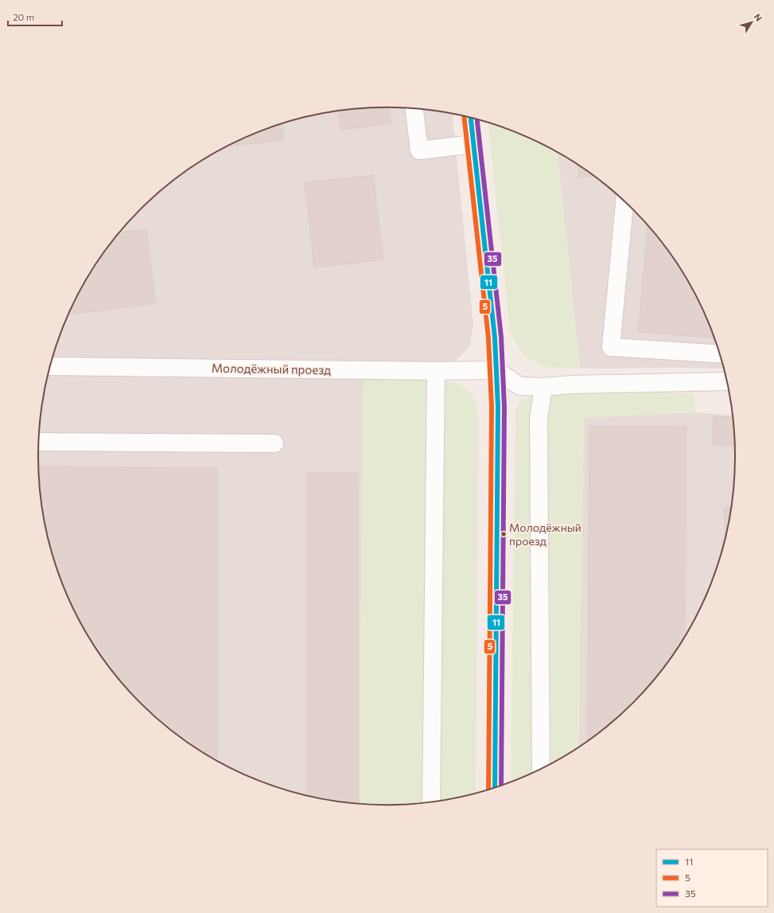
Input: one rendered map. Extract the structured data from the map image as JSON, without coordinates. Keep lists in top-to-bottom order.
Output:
{
  "streets": {
    "street": ["Молодёжный проезд"]
  },
  "places": ["Молодёжный проезд"],
  "lines": ["transit line 5", "transit line 11", "transit line 35"],
  "legend": ["11", "5", "35"],
  "scale_bar": "20 m",
  "north": "top right"
}
